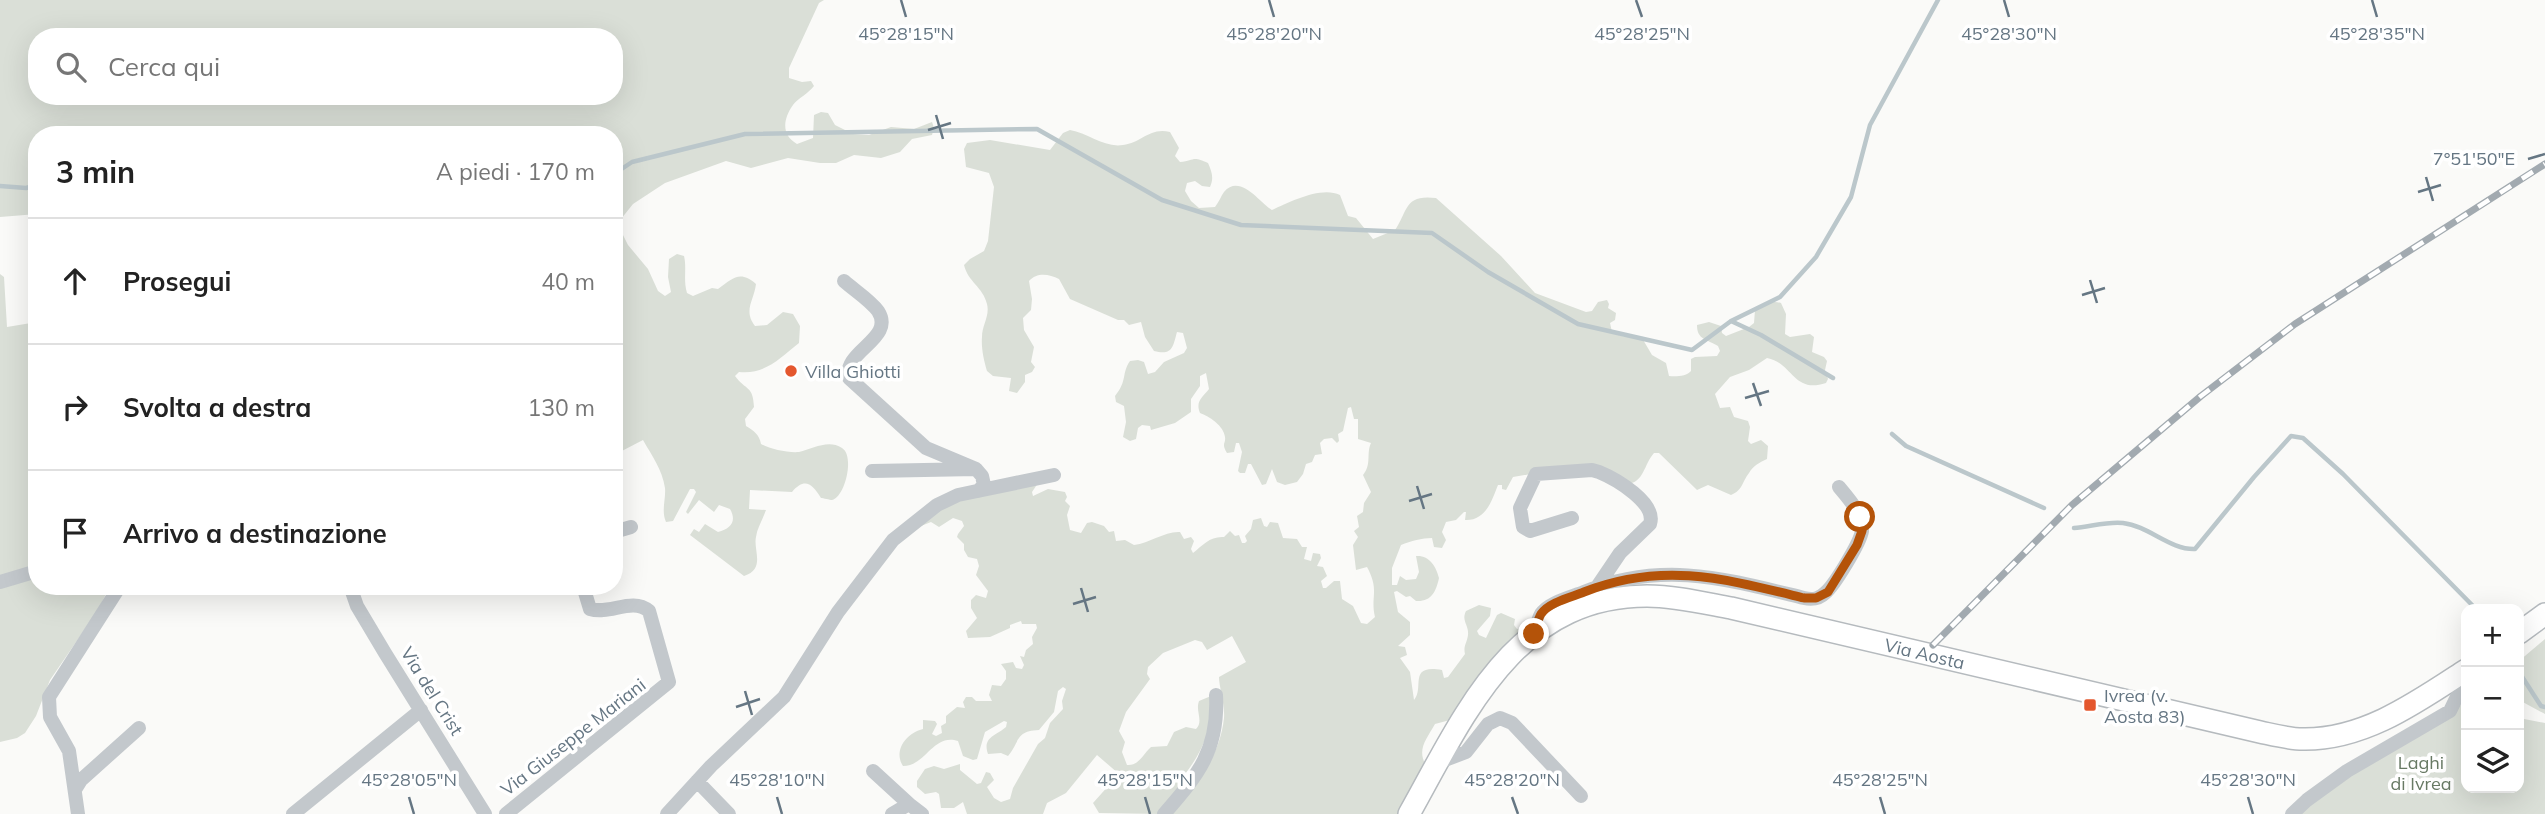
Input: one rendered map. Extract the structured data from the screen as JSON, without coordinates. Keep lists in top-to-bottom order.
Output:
{
  "streets": {
    "main road": ["Via Aosta"],
    "street": ["Via del Crist", "Via Giuseppe Mariani"]
  },
  "parks": ["Laghi di Ivrea"],
  "places": {
    "other": ["Villa Ghiotti"],
    "transit": ["Ivrea (v. Aosta 83)"]
  },
  "page": {
    "search": "Cerca qui",
    "heading": ["3 min", "A piedi · 170 m"],
    "list": [
      ["Prosegui", "40 m"],
      ["Svolta a destra", "130 m"],
      "Arrivo a destinazione"
    ],
    "map_buttons": ["+", "−"]
  },
  "coordinates": [
    "45°28'15\"N",
    "45°28'20\"N",
    "45°28'25\"N",
    "45°28'30\"N",
    "45°28'35\"N",
    "7°51'50\"E",
    "45°28'05\"N",
    "45°28'10\"N"
  ]
}
